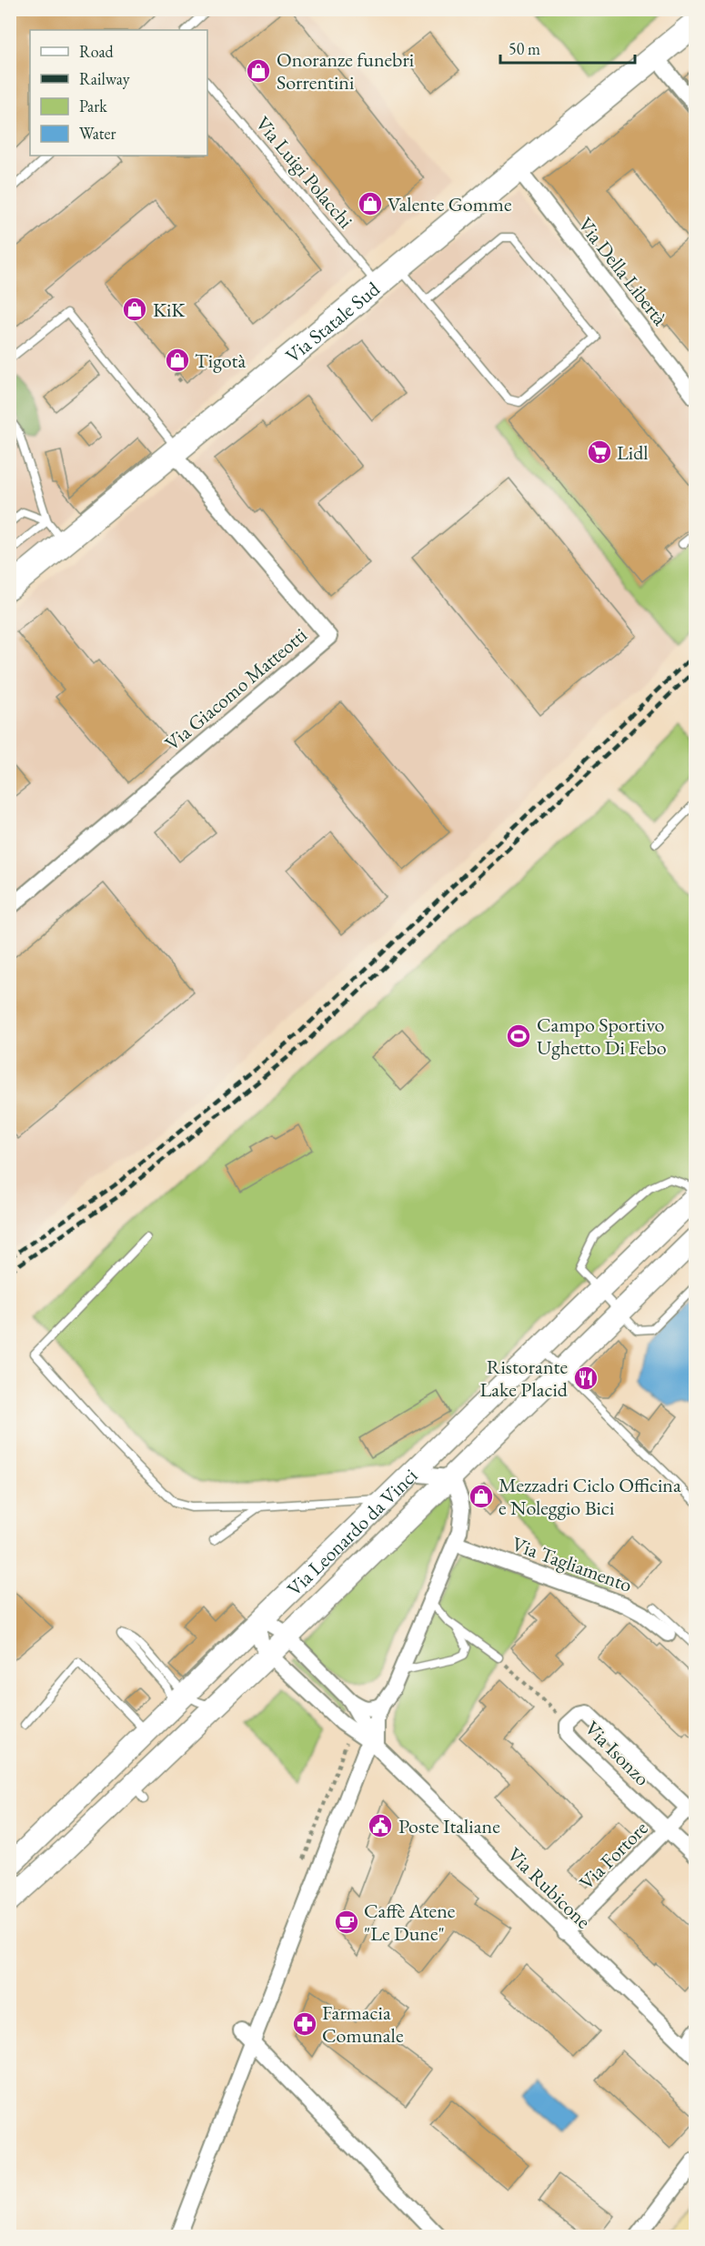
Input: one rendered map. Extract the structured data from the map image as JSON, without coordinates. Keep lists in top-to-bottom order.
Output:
{
  "streets": {
    "main road": ["Via Statale Sud"],
    "street": [
      "Via Della Libertà",
      "Via Giacomo Matteotti",
      "Via Leonardo da Vinci",
      "Via Tagliamento",
      "Via Isonzo",
      "Via Fortore",
      "Via Rubicone"
    ],
    "lane": ["Via Luigi Polacchi"]
  },
  "crossings": [
    ["Via Luigi Polacchi", "Via Statale Sud"],
    ["Via Della Libertà", "Via Statale Sud"],
    ["Via Statale Sud", "Via Giacomo Matteotti"],
    ["Via Leonardo da Vinci", "Via Rubicone"],
    ["Via Isonzo", "Via Fortore"],
    ["Via Fortore", "Via Rubicone"]
  ],
  "places": {
    "shop": [
      "Onoranze funebri Sorrentini",
      "Valente Gomme",
      "KiK",
      "Tigotà",
      "Mezzadri Ciclo Officina e Noleggio Bici"
    ],
    "supermarket": ["Lidl"],
    "sports": ["Campo Sportivo Ughetto Di Febo"],
    "restaurant": ["Ristorante Lake Placid"],
    "public building": ["Poste Italiane"],
    "cafe": ["Caffè Atene \"Le Dune\""],
    "pharmacy": ["Farmacia Comunale"]
  },
  "legend": [
    "Road",
    "Railway",
    "Park",
    "Water"
  ],
  "scale_bar": "50 m"
}
